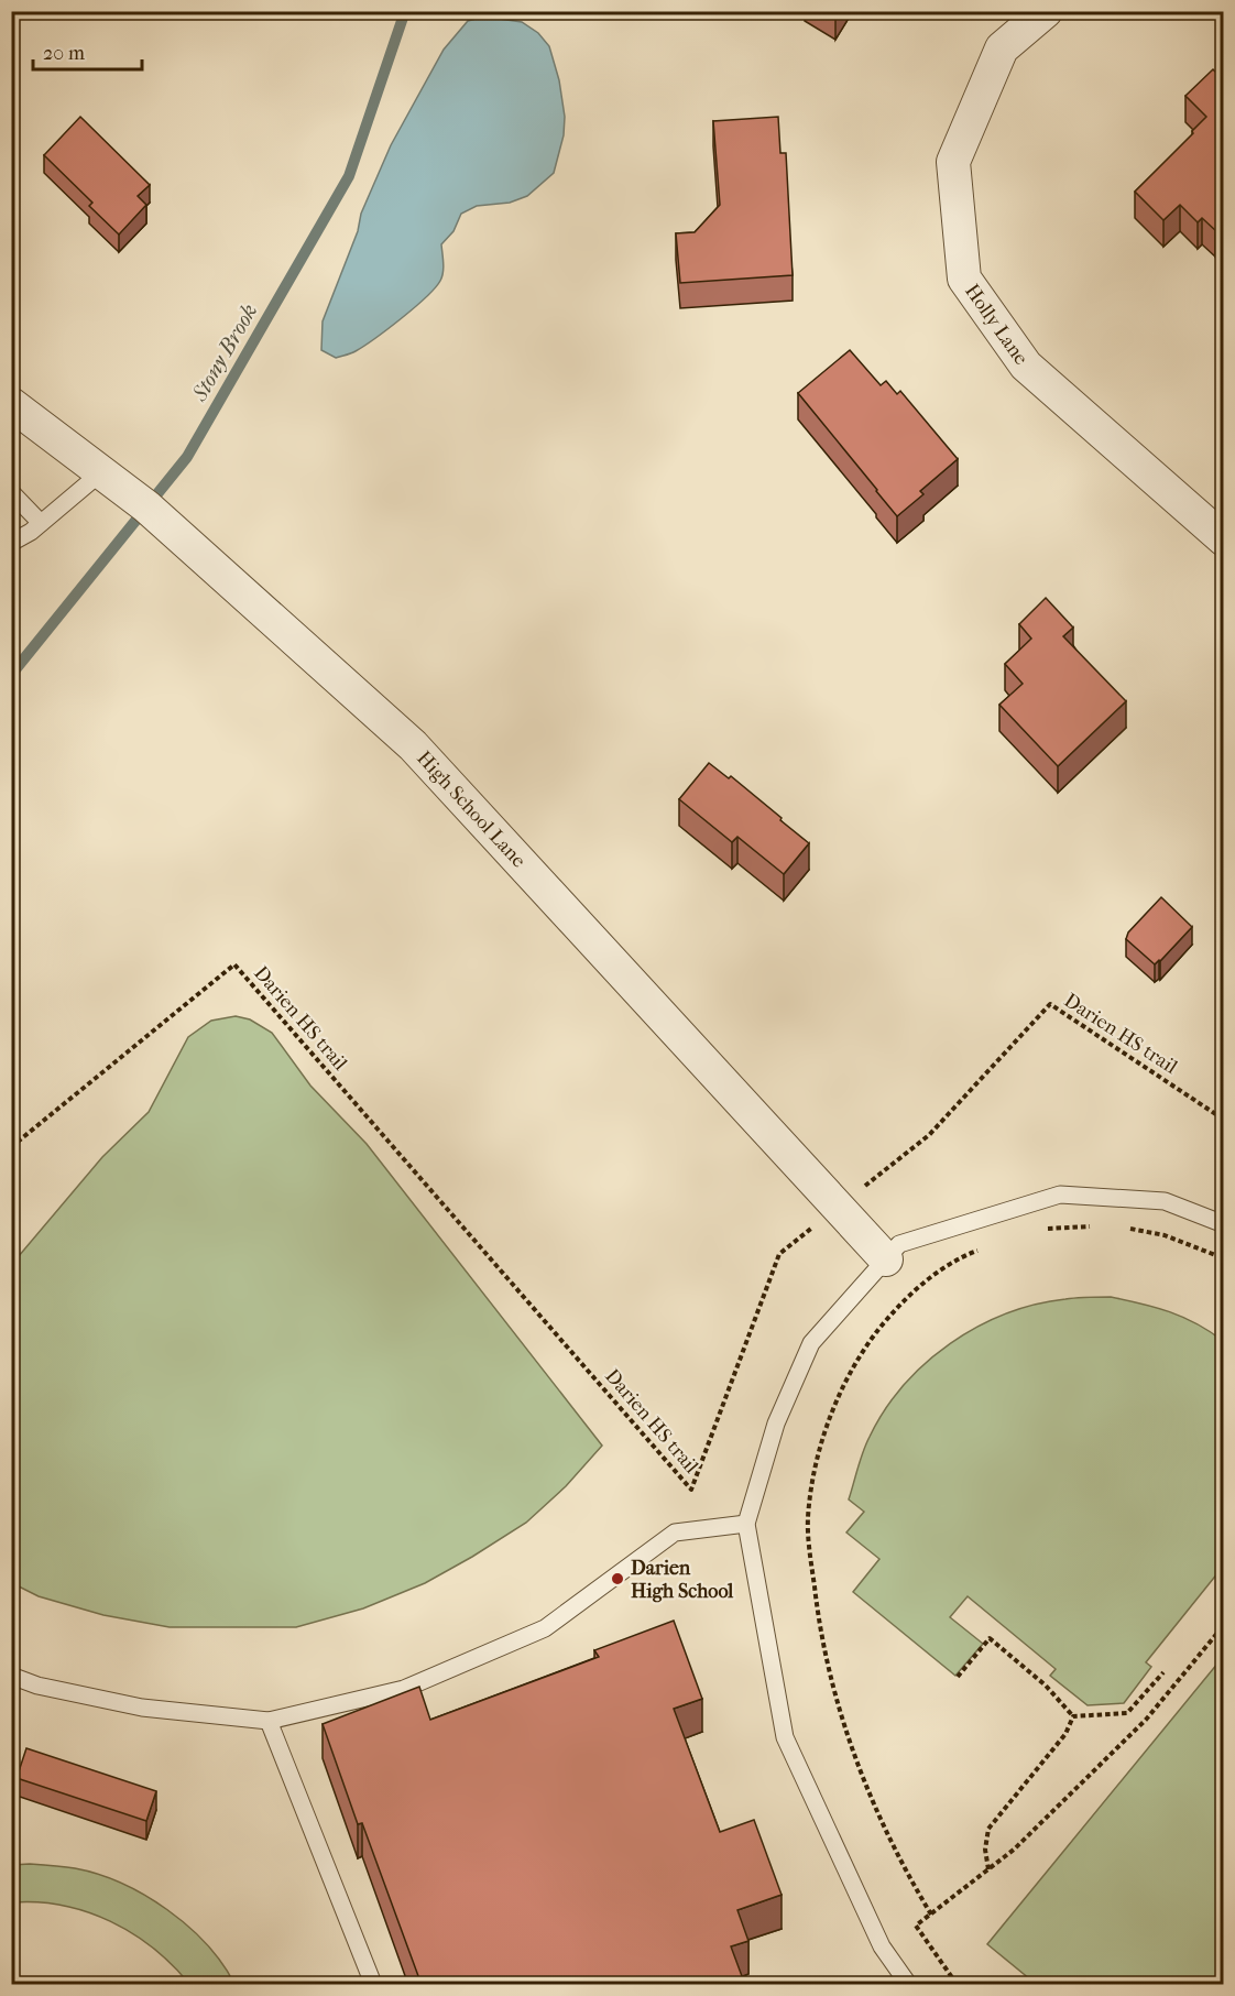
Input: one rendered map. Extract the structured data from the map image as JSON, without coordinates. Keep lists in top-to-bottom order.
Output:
{
  "streets": {
    "street": ["Holly Lane", "High School Lane"],
    "path": ["Darien HS trail"]
  },
  "crossings": [
    ["High School Lane", "Darien HS trail"]
  ],
  "water": ["Stony Brook"],
  "places": ["Darien High School"],
  "scale_bar": "20 m"
}
